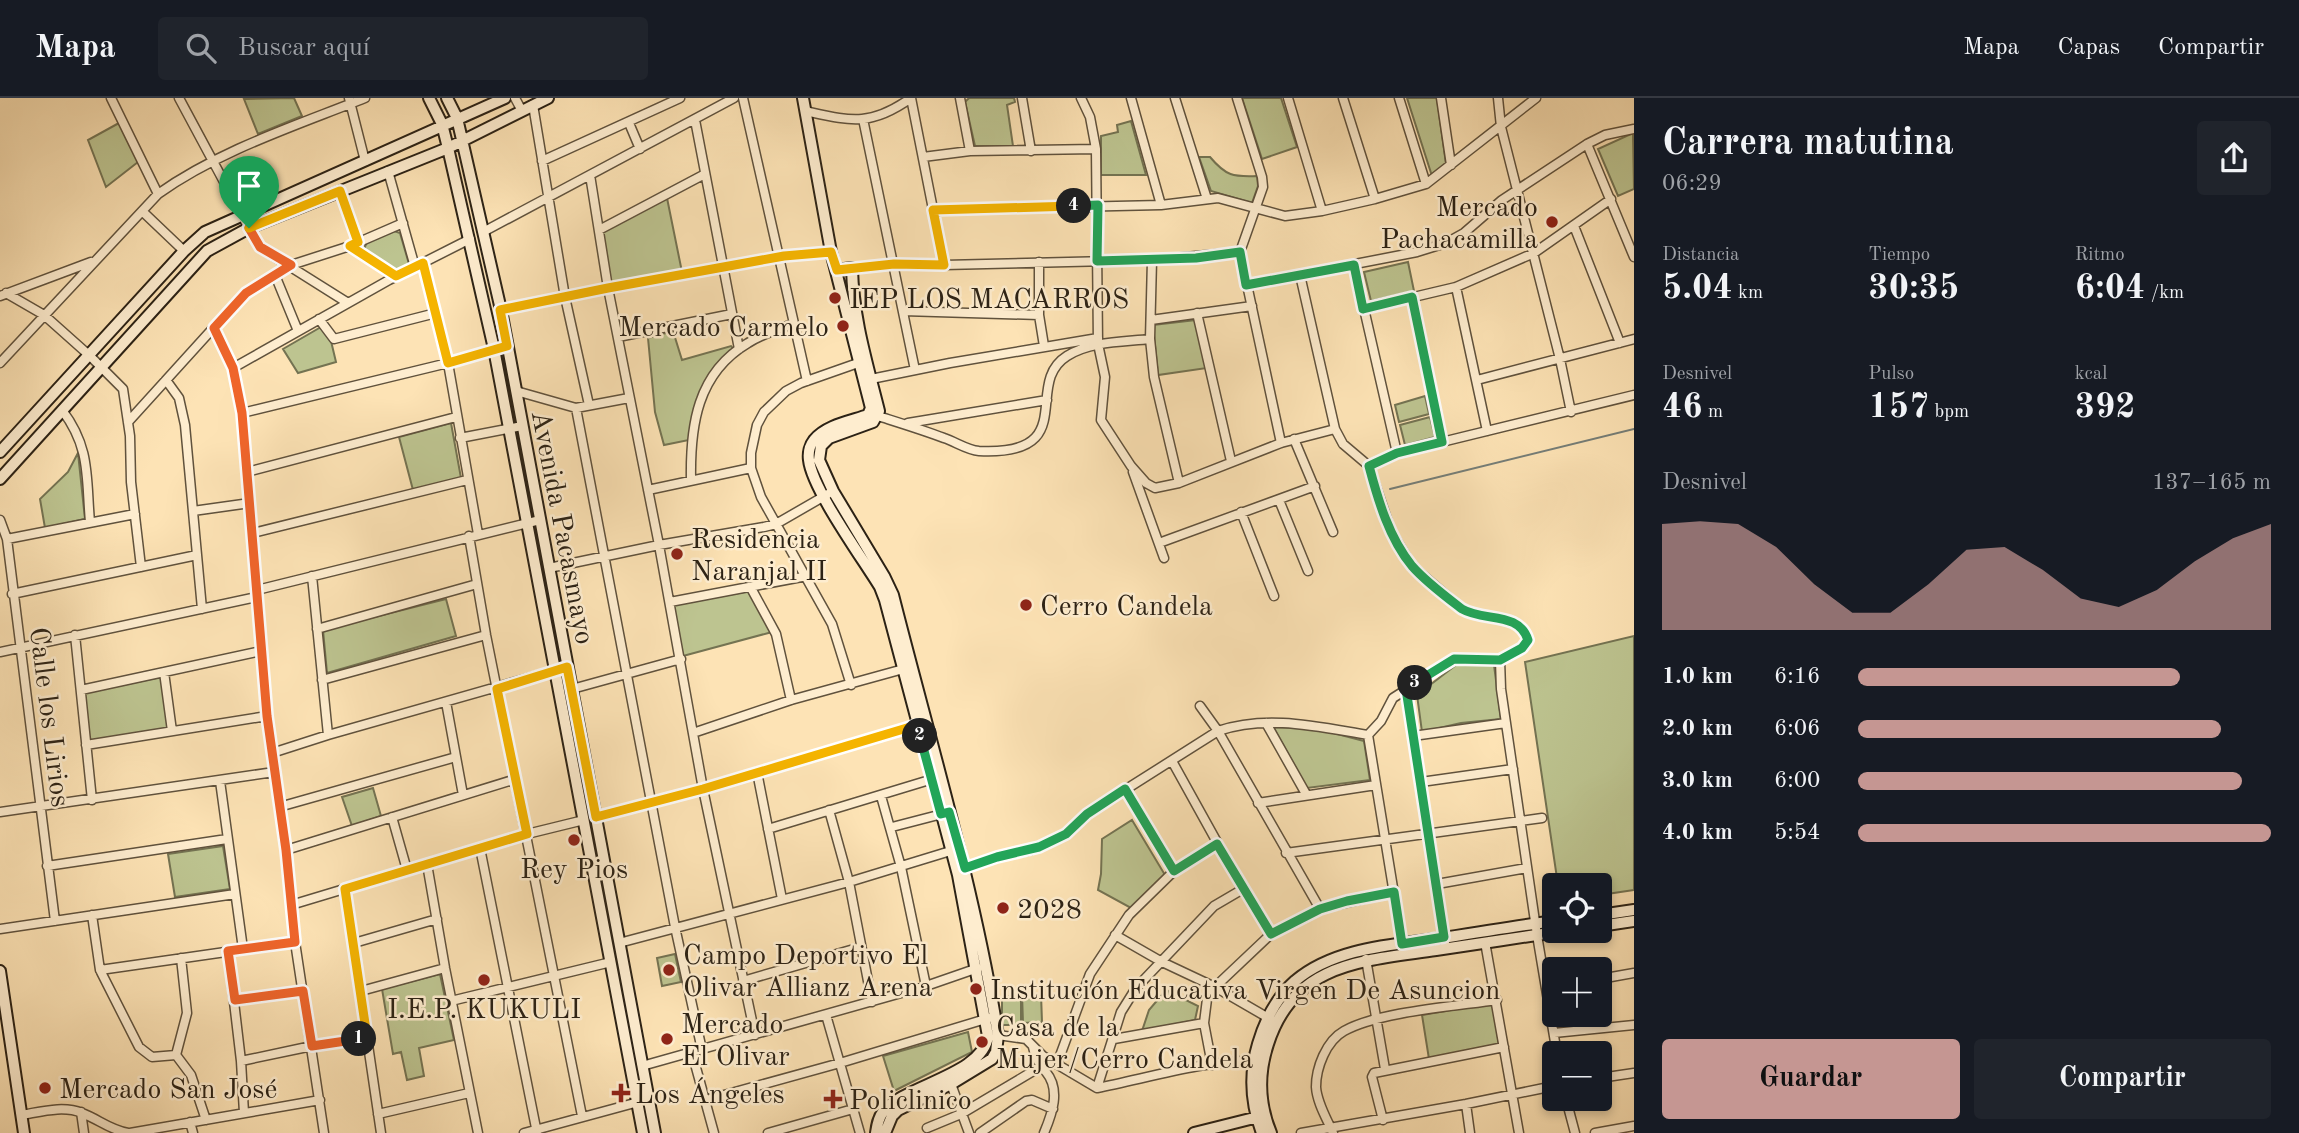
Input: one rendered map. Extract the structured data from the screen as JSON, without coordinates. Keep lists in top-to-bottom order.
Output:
{
  "streets": {
    "street": ["Avenida Pacasmayo", "Calle los Lirios"]
  },
  "places": {
    "other": [
      "Mercado Pachacamilla",
      "IEP LOS MACARROS",
      "Mercado Carmelo",
      "Residencia Naranjal II",
      "Cerro Candela",
      "Rey Pios",
      "2028",
      "Campo Deportivo El Olivar Allianz Arena",
      "I.E.P. KUKULI",
      "Institución Educativa Virgen De Asuncion",
      "Mercado El Olivar",
      "Casa de la Mujer/Cerro Candela",
      "Mercado San José"
    ],
    "health": ["Los Ángeles", "Policlinico"]
  },
  "page": {
    "header": "Mapa",
    "search": "Buscar aquí",
    "nav": ["Mapa", "Capas", "Compartir"],
    "heading": ["Carrera matutina", "06:29"],
    "pins": [
      "4",
      "3",
      "2",
      "1"
    ],
    "stats": [
      ["Distancia", "5.04 km"],
      ["Tiempo", "30:35"],
      ["Ritmo", "6:04 /km"],
      ["Desnivel", "46 m"],
      ["Pulso", "157 bpm"],
      ["kcal", "392"]
    ],
    "chart": ["Desnivel", "137–165 m"],
    "list": [
      {
        "name": "1.0 km",
        "note": "6:16"
      },
      {
        "name": "2.0 km",
        "note": "6:06"
      },
      {
        "name": "3.0 km",
        "note": "6:00"
      },
      {
        "name": "4.0 km",
        "note": "5:54"
      }
    ],
    "map_buttons": ["+", "−"],
    "buttons": ["Guardar", "Compartir"]
  }
}
